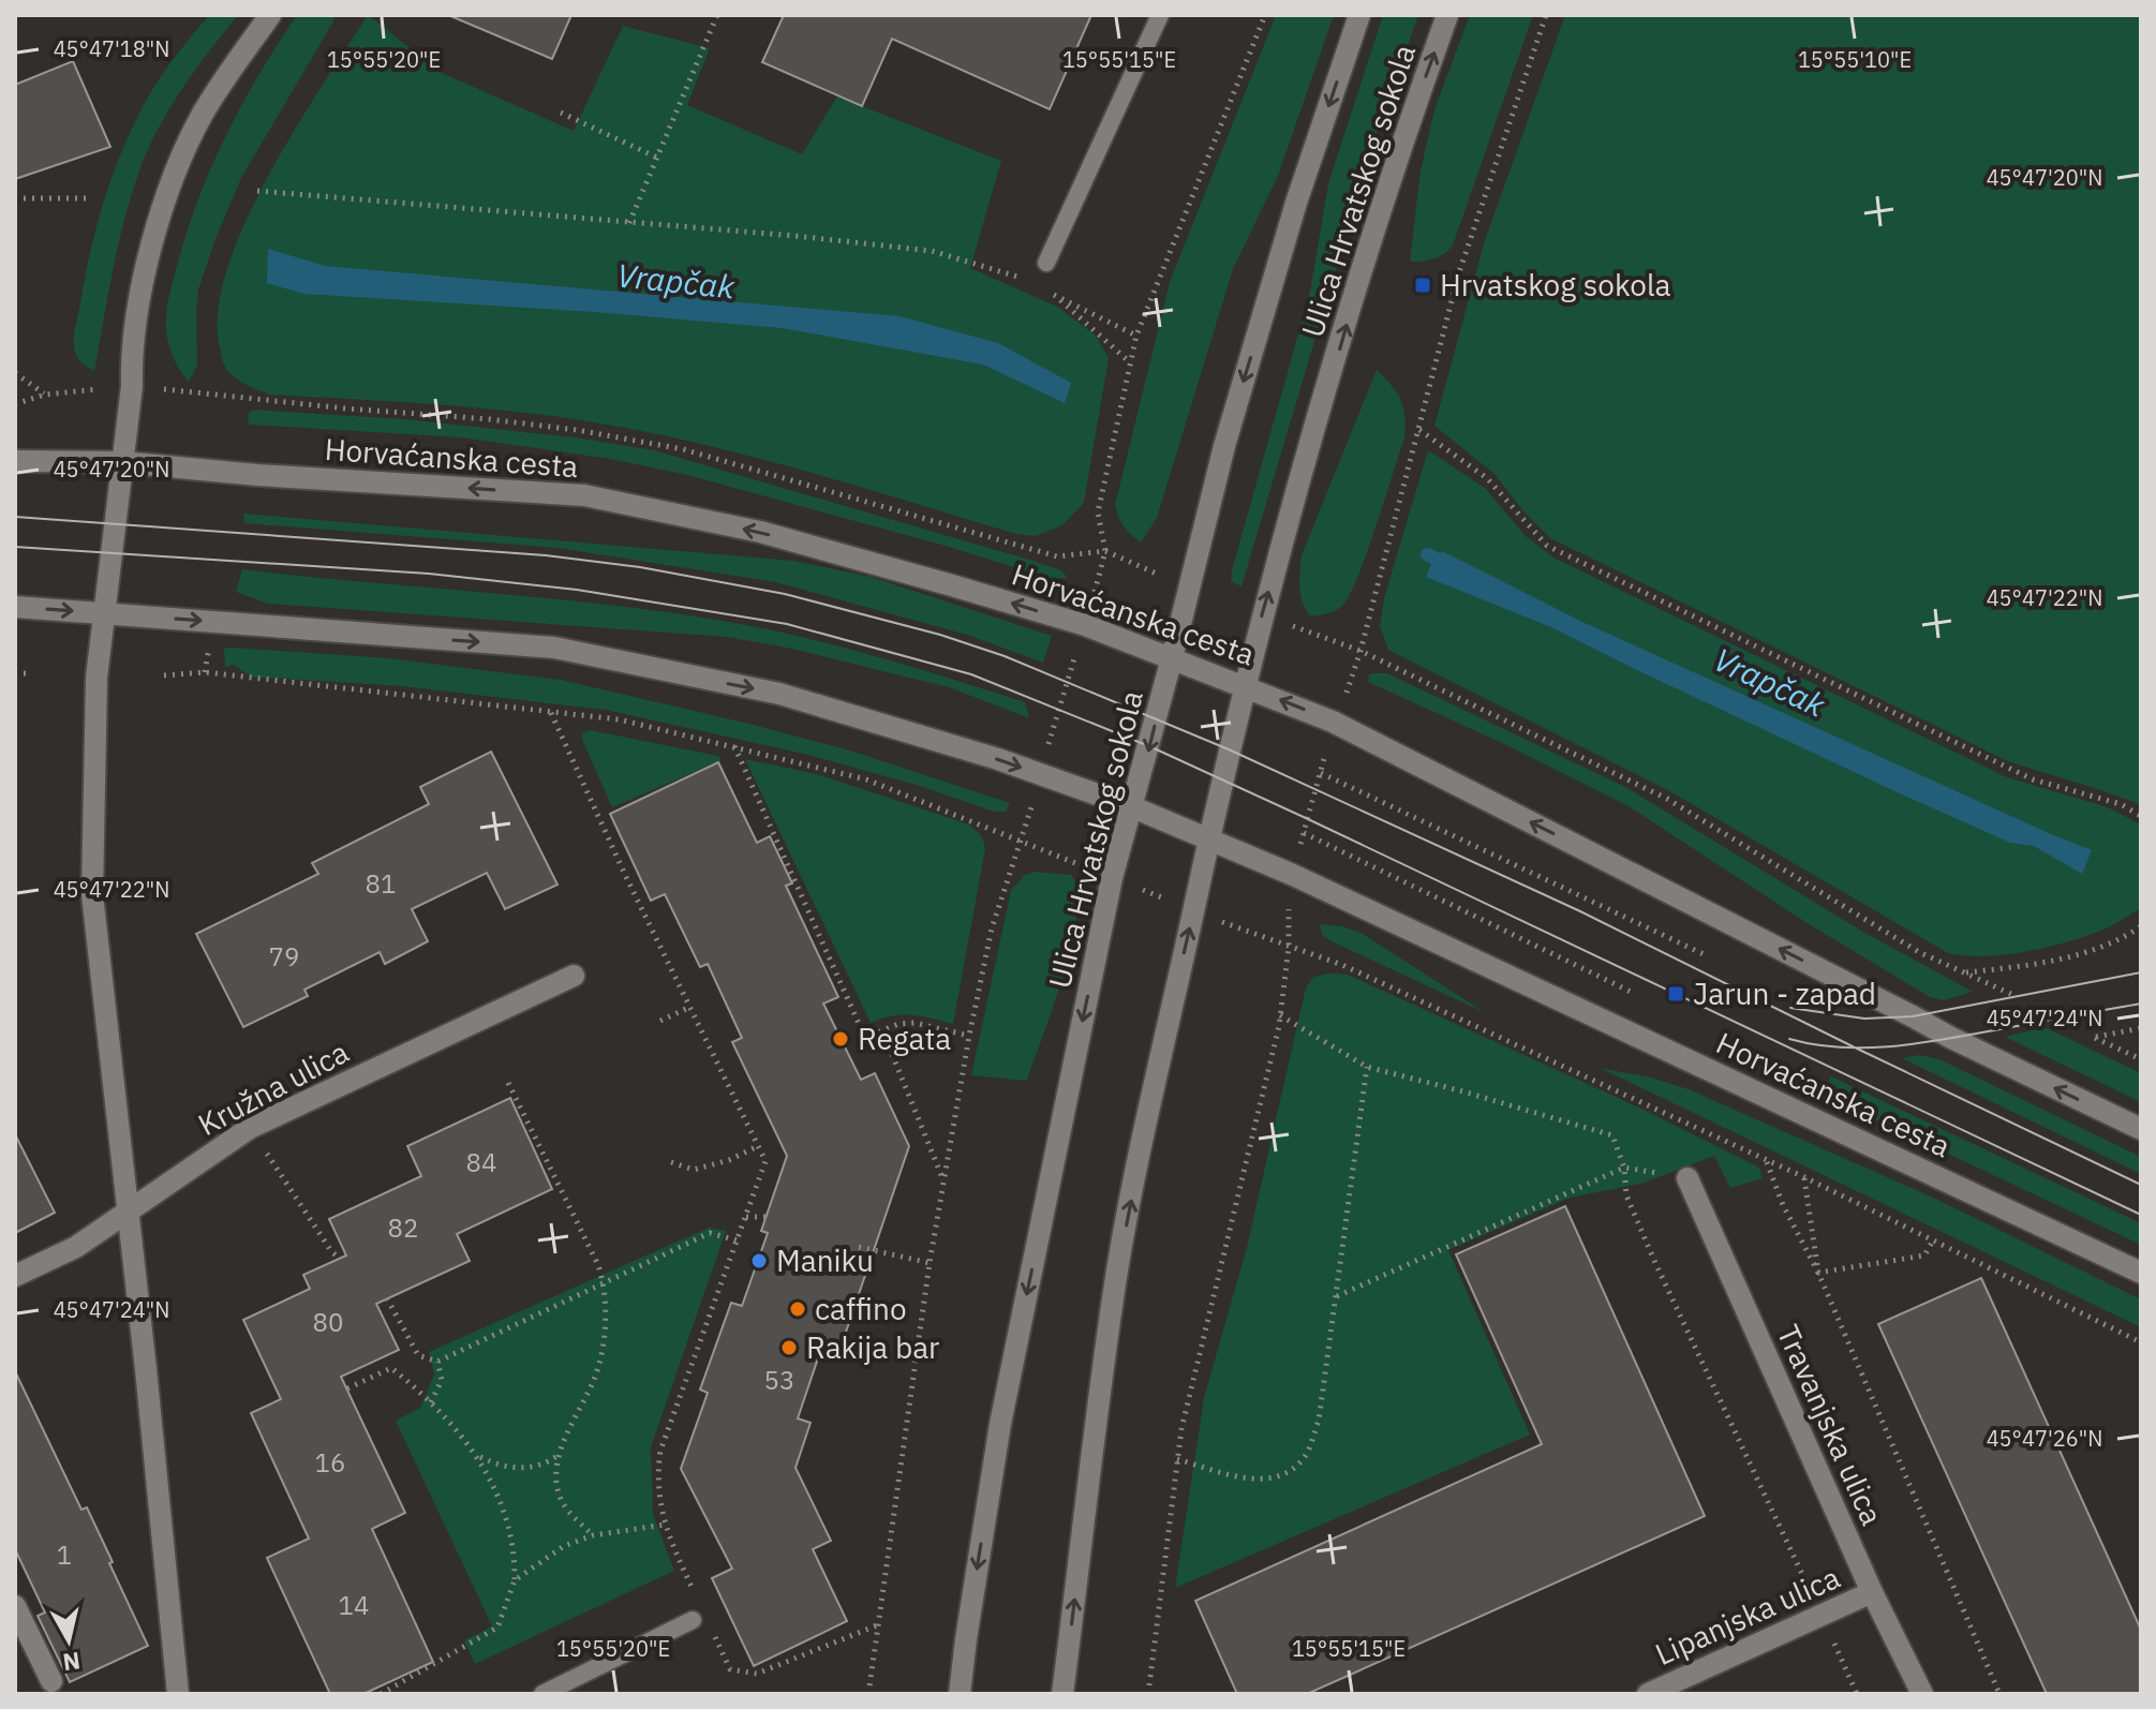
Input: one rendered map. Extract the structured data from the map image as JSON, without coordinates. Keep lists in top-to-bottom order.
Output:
{
  "streets": {
    "street": [
      "Ulica Hrvatskog sokola",
      "Horvaćanska cesta",
      "Kružna ulica",
      "Travanjska ulica",
      "Lipanjska ulica"
    ]
  },
  "crossings": [
    ["Ulica Hrvatskog sokola", "Horvaćanska cesta"],
    ["Travanjska ulica", "Lipanjska ulica"]
  ],
  "water": ["Vrapčak"],
  "places": {
    "transit": ["Hrvatskog sokola", "Jarun - zapad"],
    "other": [
      "Regata",
      "Maniku",
      "caffino",
      "Rakija bar"
    ]
  },
  "house_numbers": [
    "81",
    "79",
    "84",
    "82",
    "80",
    "53",
    "16",
    "1",
    "14"
  ],
  "north": "bottom",
  "coordinates": [
    "45°47'18\"N",
    "15°55'20\"E",
    "15°55'15\"E",
    "15°55'10\"E",
    "45°47'20\"N",
    "45°47'22\"N",
    "45°47'24\"N",
    "45°47'26\"N"
  ]
}
